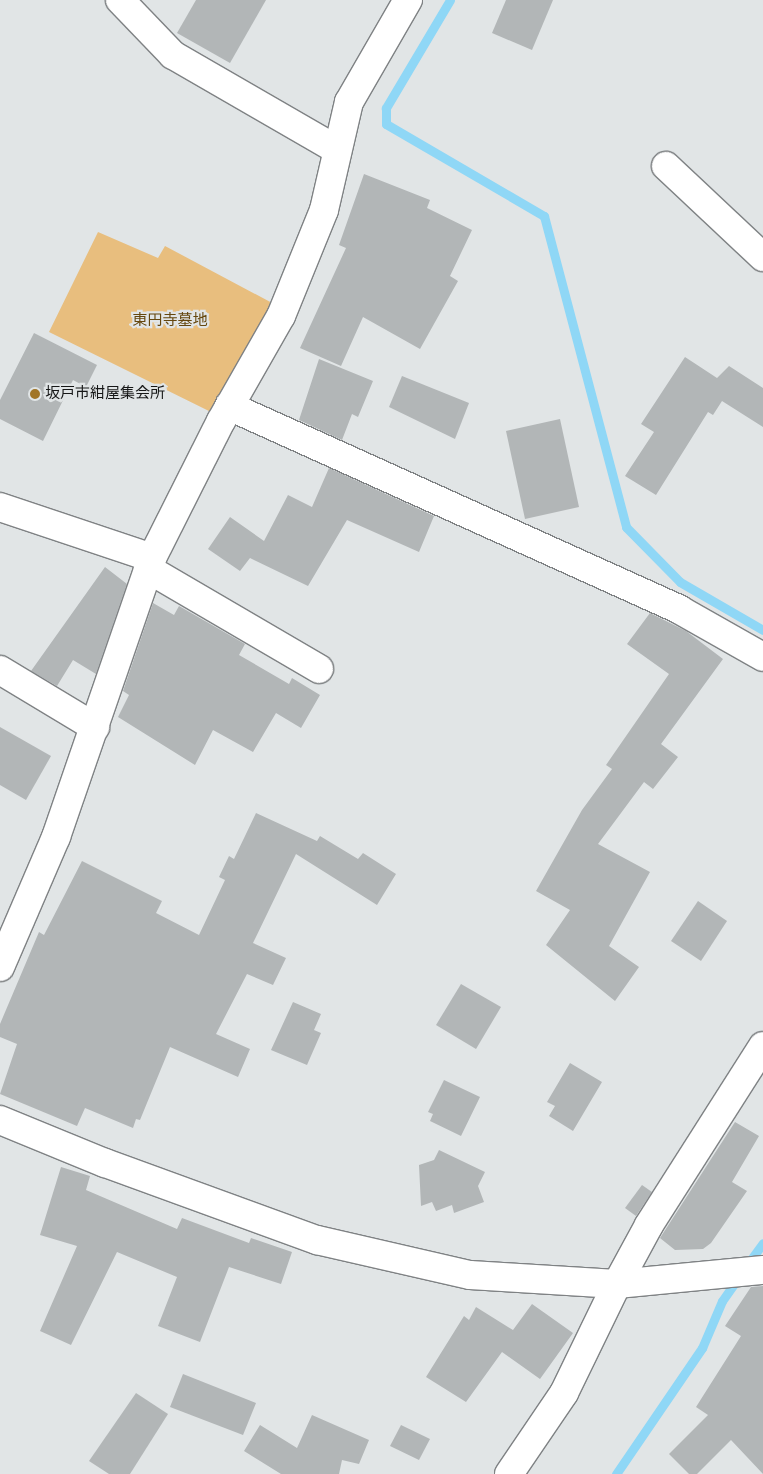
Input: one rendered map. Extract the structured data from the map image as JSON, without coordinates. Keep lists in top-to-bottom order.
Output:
{
  "parks": ["東円寺墓地"],
  "places": ["坂戸市紺屋集会所"]
}
